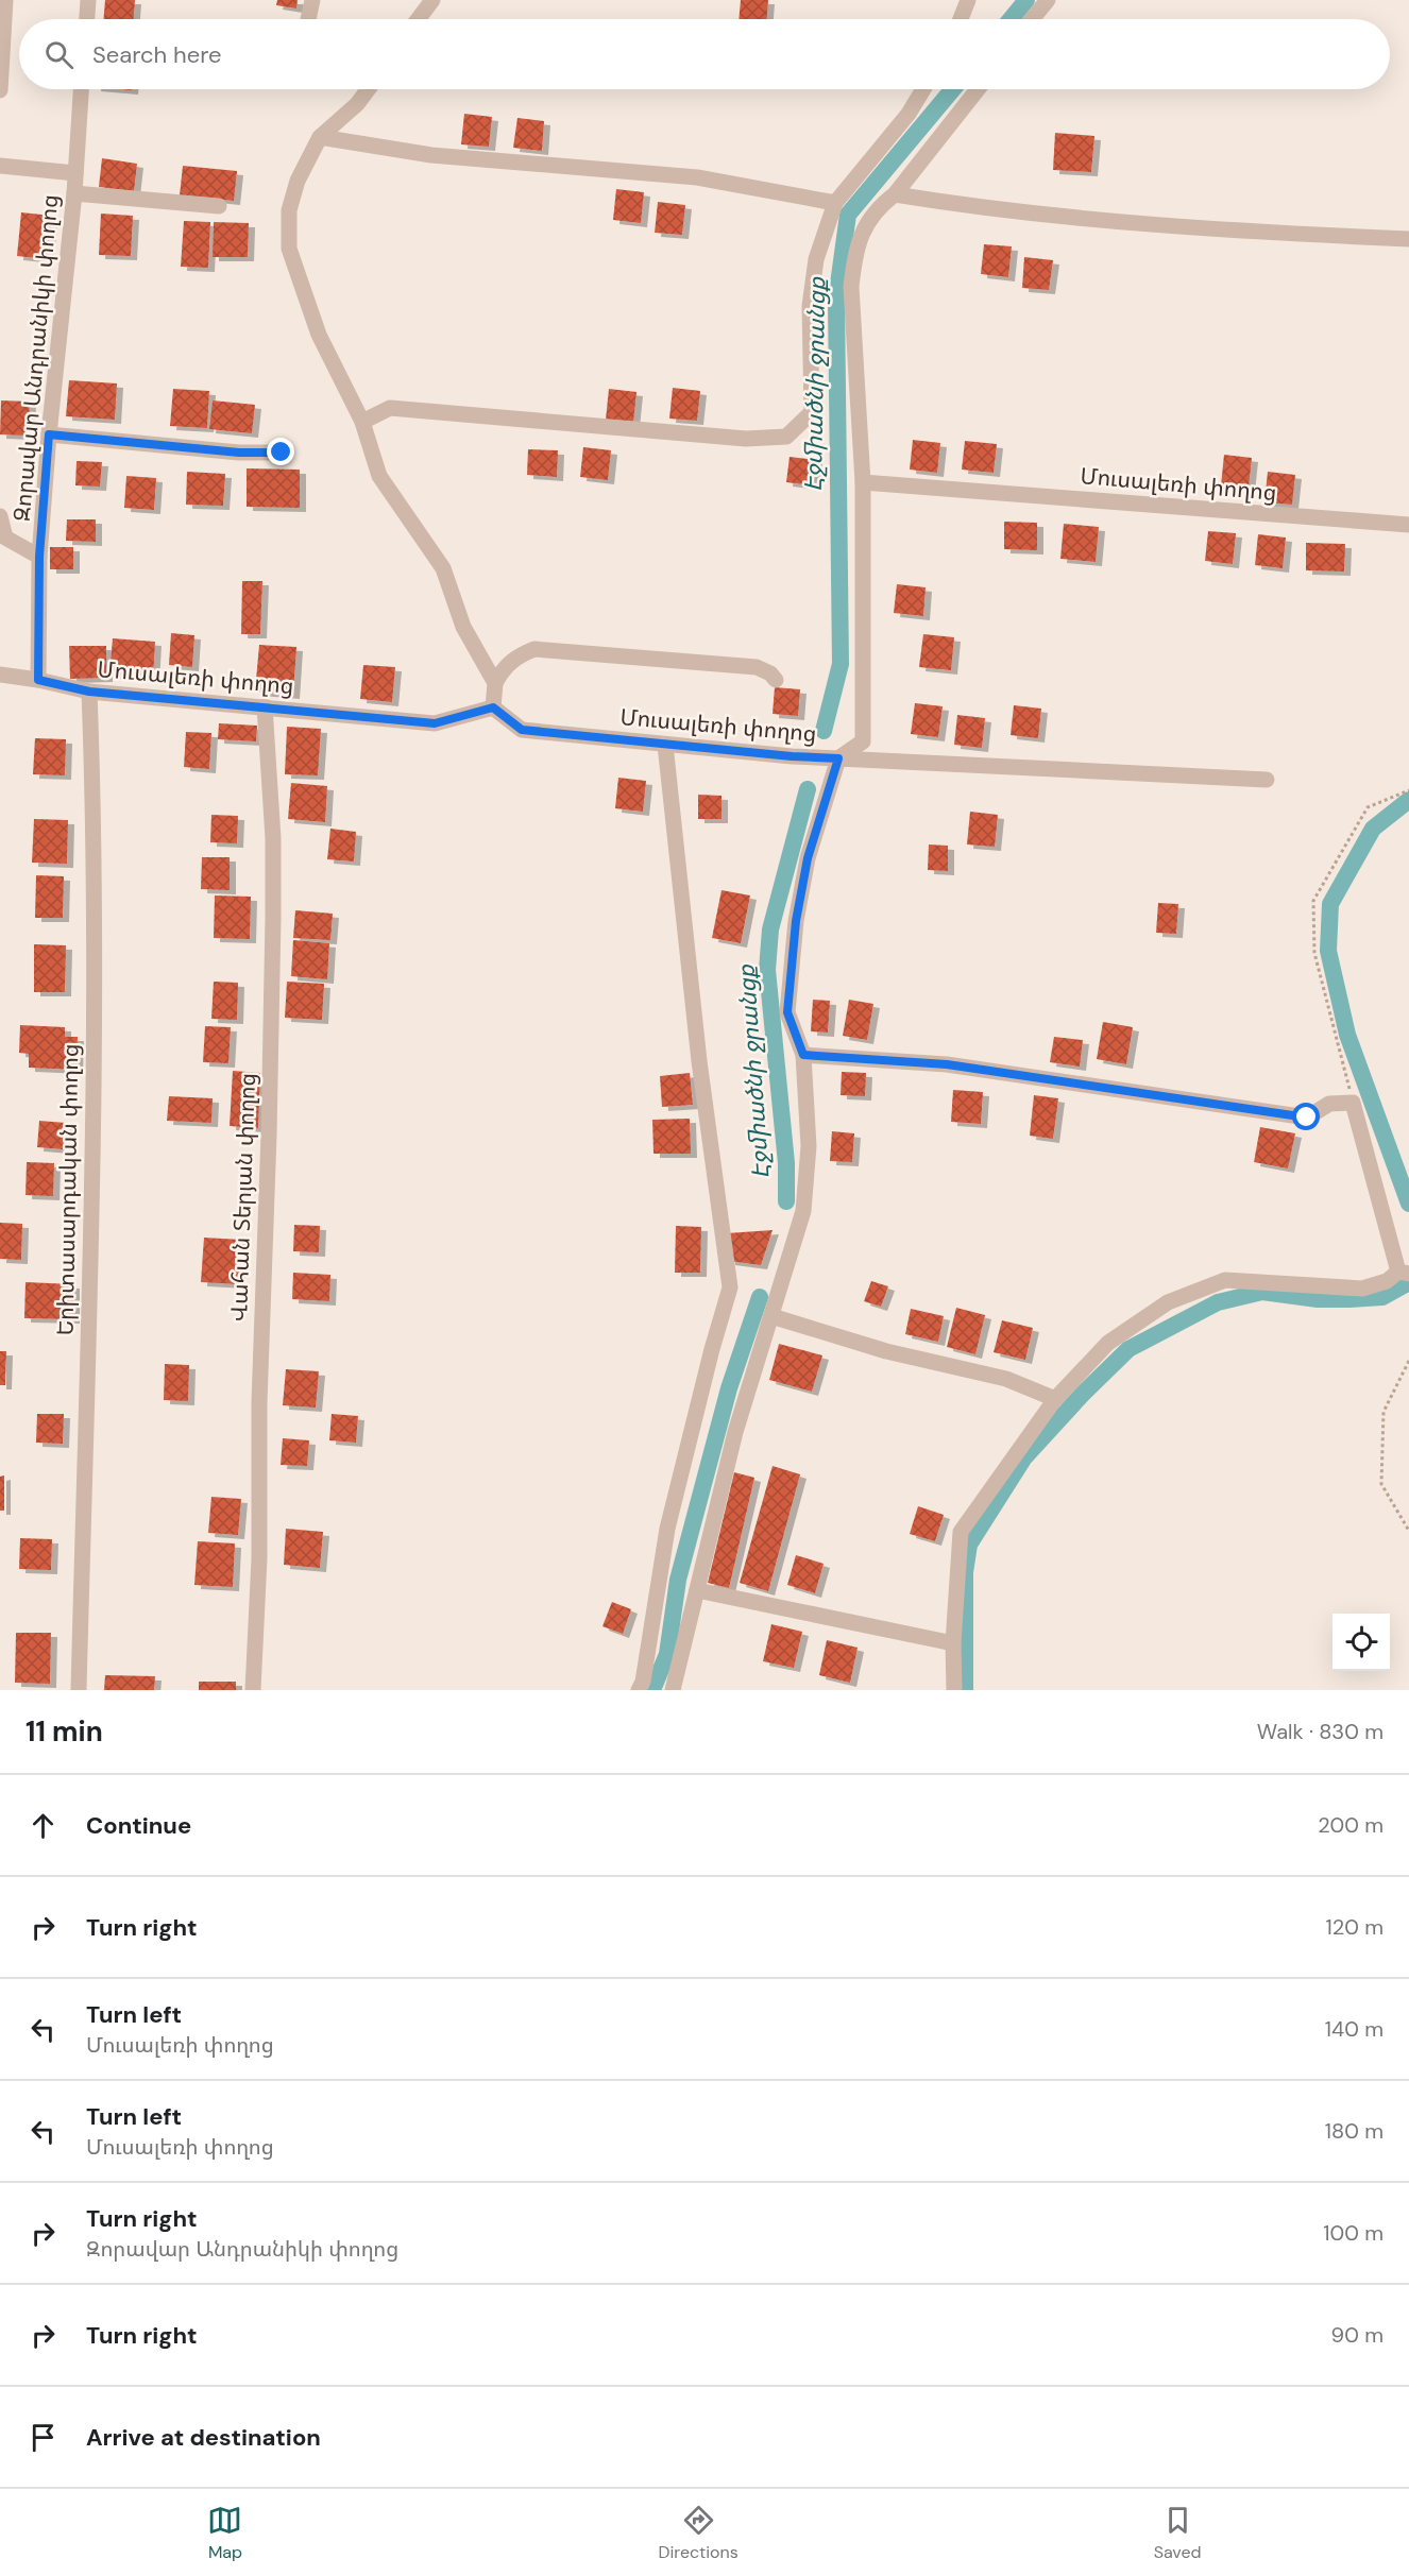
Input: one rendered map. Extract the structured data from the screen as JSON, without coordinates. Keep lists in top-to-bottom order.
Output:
{
  "streets": {
    "street": [
      "Զորավար Անդրանիկի փողոց",
      "Մուսալեռի փողոց",
      "Երիտասարդական փողոց",
      "Վահան Տերյան փողոց"
    ]
  },
  "crossings": [
    ["Զորավար Անդրանիկի փողոց", "Մուսալեռի փողոց"],
    ["Մուսալեռի փողոց", "Երիտասարդական փողոց"],
    ["Մուսալեռի փողոց", "Վահան Տերյան փողոց"]
  ],
  "water": ["Էջմիածնի ջրանցք"],
  "page": {
    "search": "Search here",
    "heading": ["11 min", "Walk · 830 m"],
    "list": [
      ["Continue", "200 m"],
      ["Turn right", "120 m"],
      ["Turn left", "Մուսալեռի փողոց", "140 m"],
      ["Turn left", "Մուսալեռի փողոց", "180 m"],
      ["Turn right", "Զորավար Անդրանիկի փողոց", "100 m"],
      ["Turn right", "90 m"],
      "Arrive at destination"
    ],
    "nav": ["Map", "Directions", "Saved"]
  }
}
